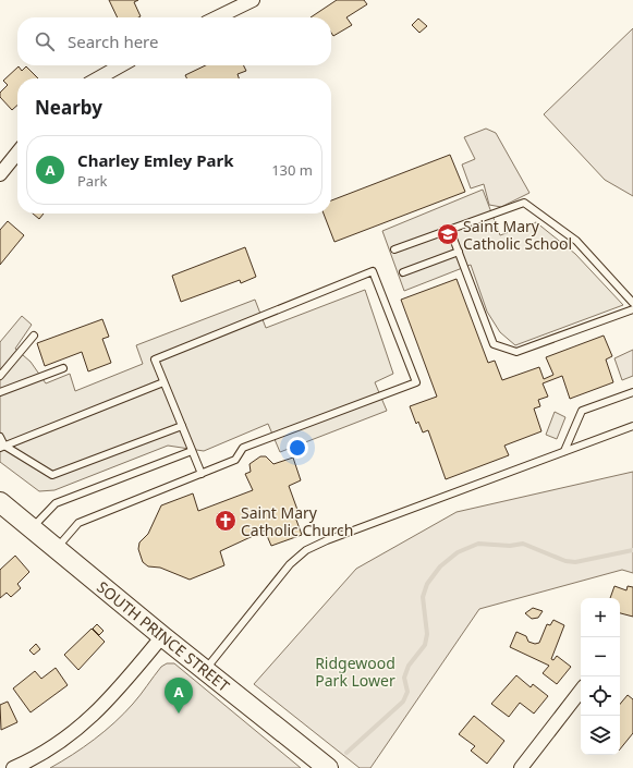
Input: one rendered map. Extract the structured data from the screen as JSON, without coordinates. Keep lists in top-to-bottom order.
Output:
{
  "streets": {
    "street": ["SOUTH PRINCE STREET"]
  },
  "parks": ["Ridgewood Park Lower"],
  "places": {
    "school or university": ["Saint Mary Catholic School"],
    "church": ["Saint Mary Catholic Church"]
  },
  "page": {
    "search": "Search here",
    "heading": "Nearby",
    "list": [
      {
        "mark": "A",
        "name": "Charley Emley Park",
        "note": "Park",
        "value": "130 m"
      }
    ],
    "map_buttons": ["+", "−"],
    "pins": "A"
  }
}
